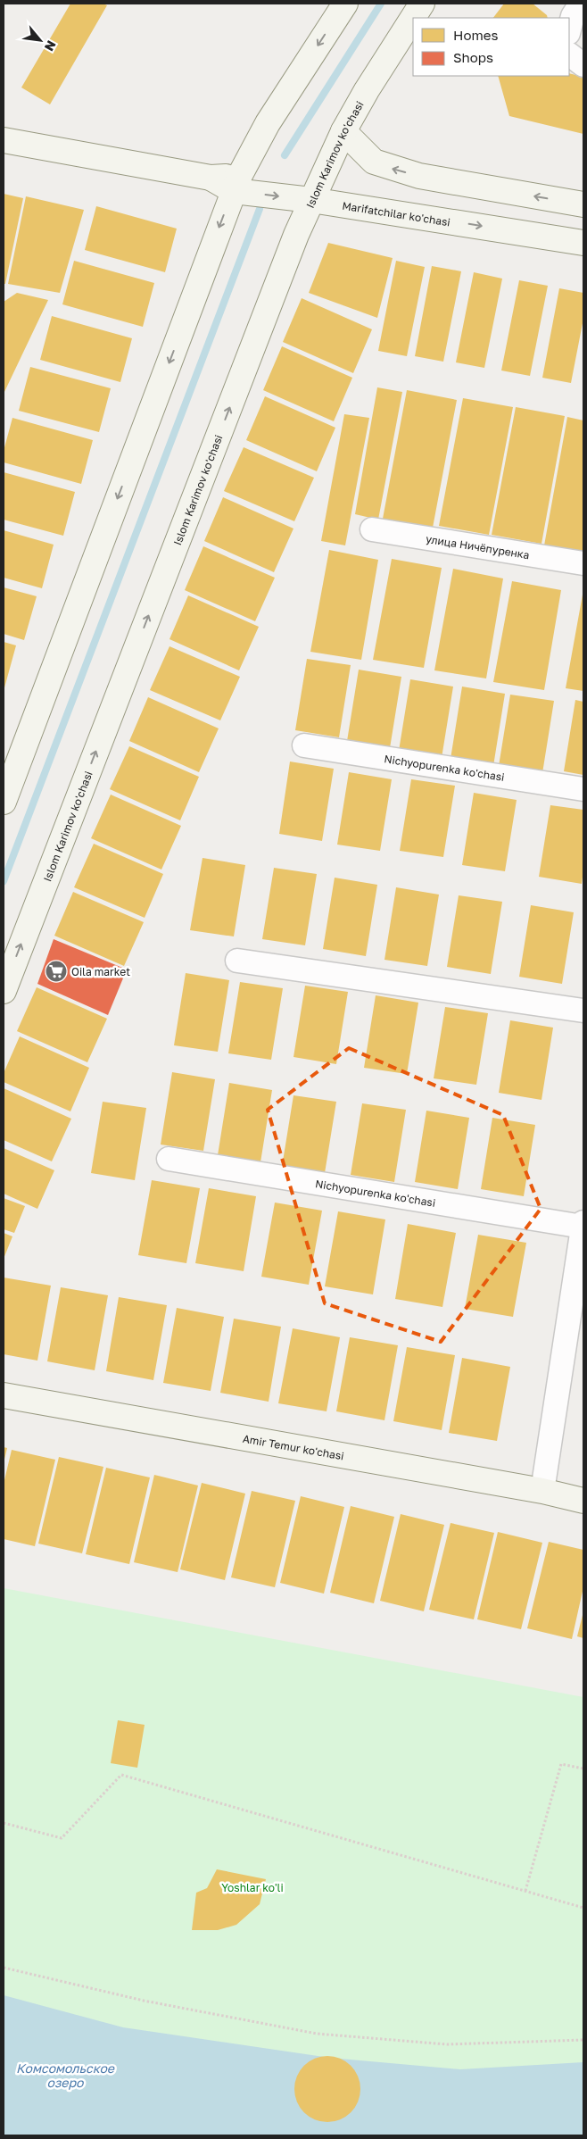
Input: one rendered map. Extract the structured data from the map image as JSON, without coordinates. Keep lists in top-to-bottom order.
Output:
{
  "streets": {
    "main road": ["Islom Karimov ko'chasi", "Marifatchilar ko'chasi", "Amir Temur ko'chasi"],
    "street": ["улица Ничёпуренка", "Nichyopurenka ko'chasi"]
  },
  "crossings": [
    ["Islom Karimov ko'chasi", "Marifatchilar ko'chasi"],
    ["Nichyopurenka ko'chasi", "Amir Temur ko'chasi"]
  ],
  "water": ["Комсомольское озеро"],
  "parks": ["Yoshlar ko'li"],
  "places": {
    "supermarket": ["Oila market"]
  },
  "legend": ["Homes", "Shops"],
  "north": "bottom right"
}
